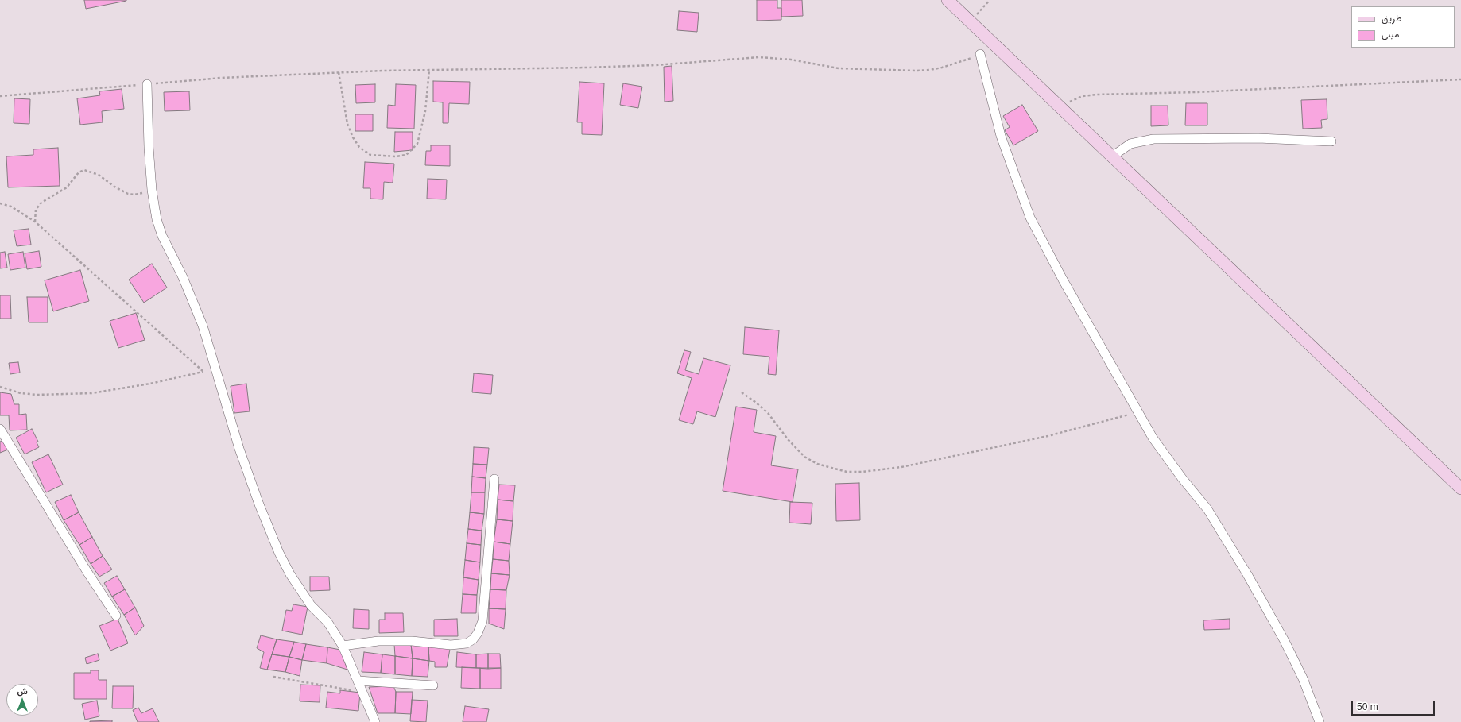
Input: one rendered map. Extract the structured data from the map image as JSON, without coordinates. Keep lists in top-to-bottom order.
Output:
{
  "legend": ["طريق", "مبنى"],
  "scale_bar": "50 m",
  "north": "top"
}
